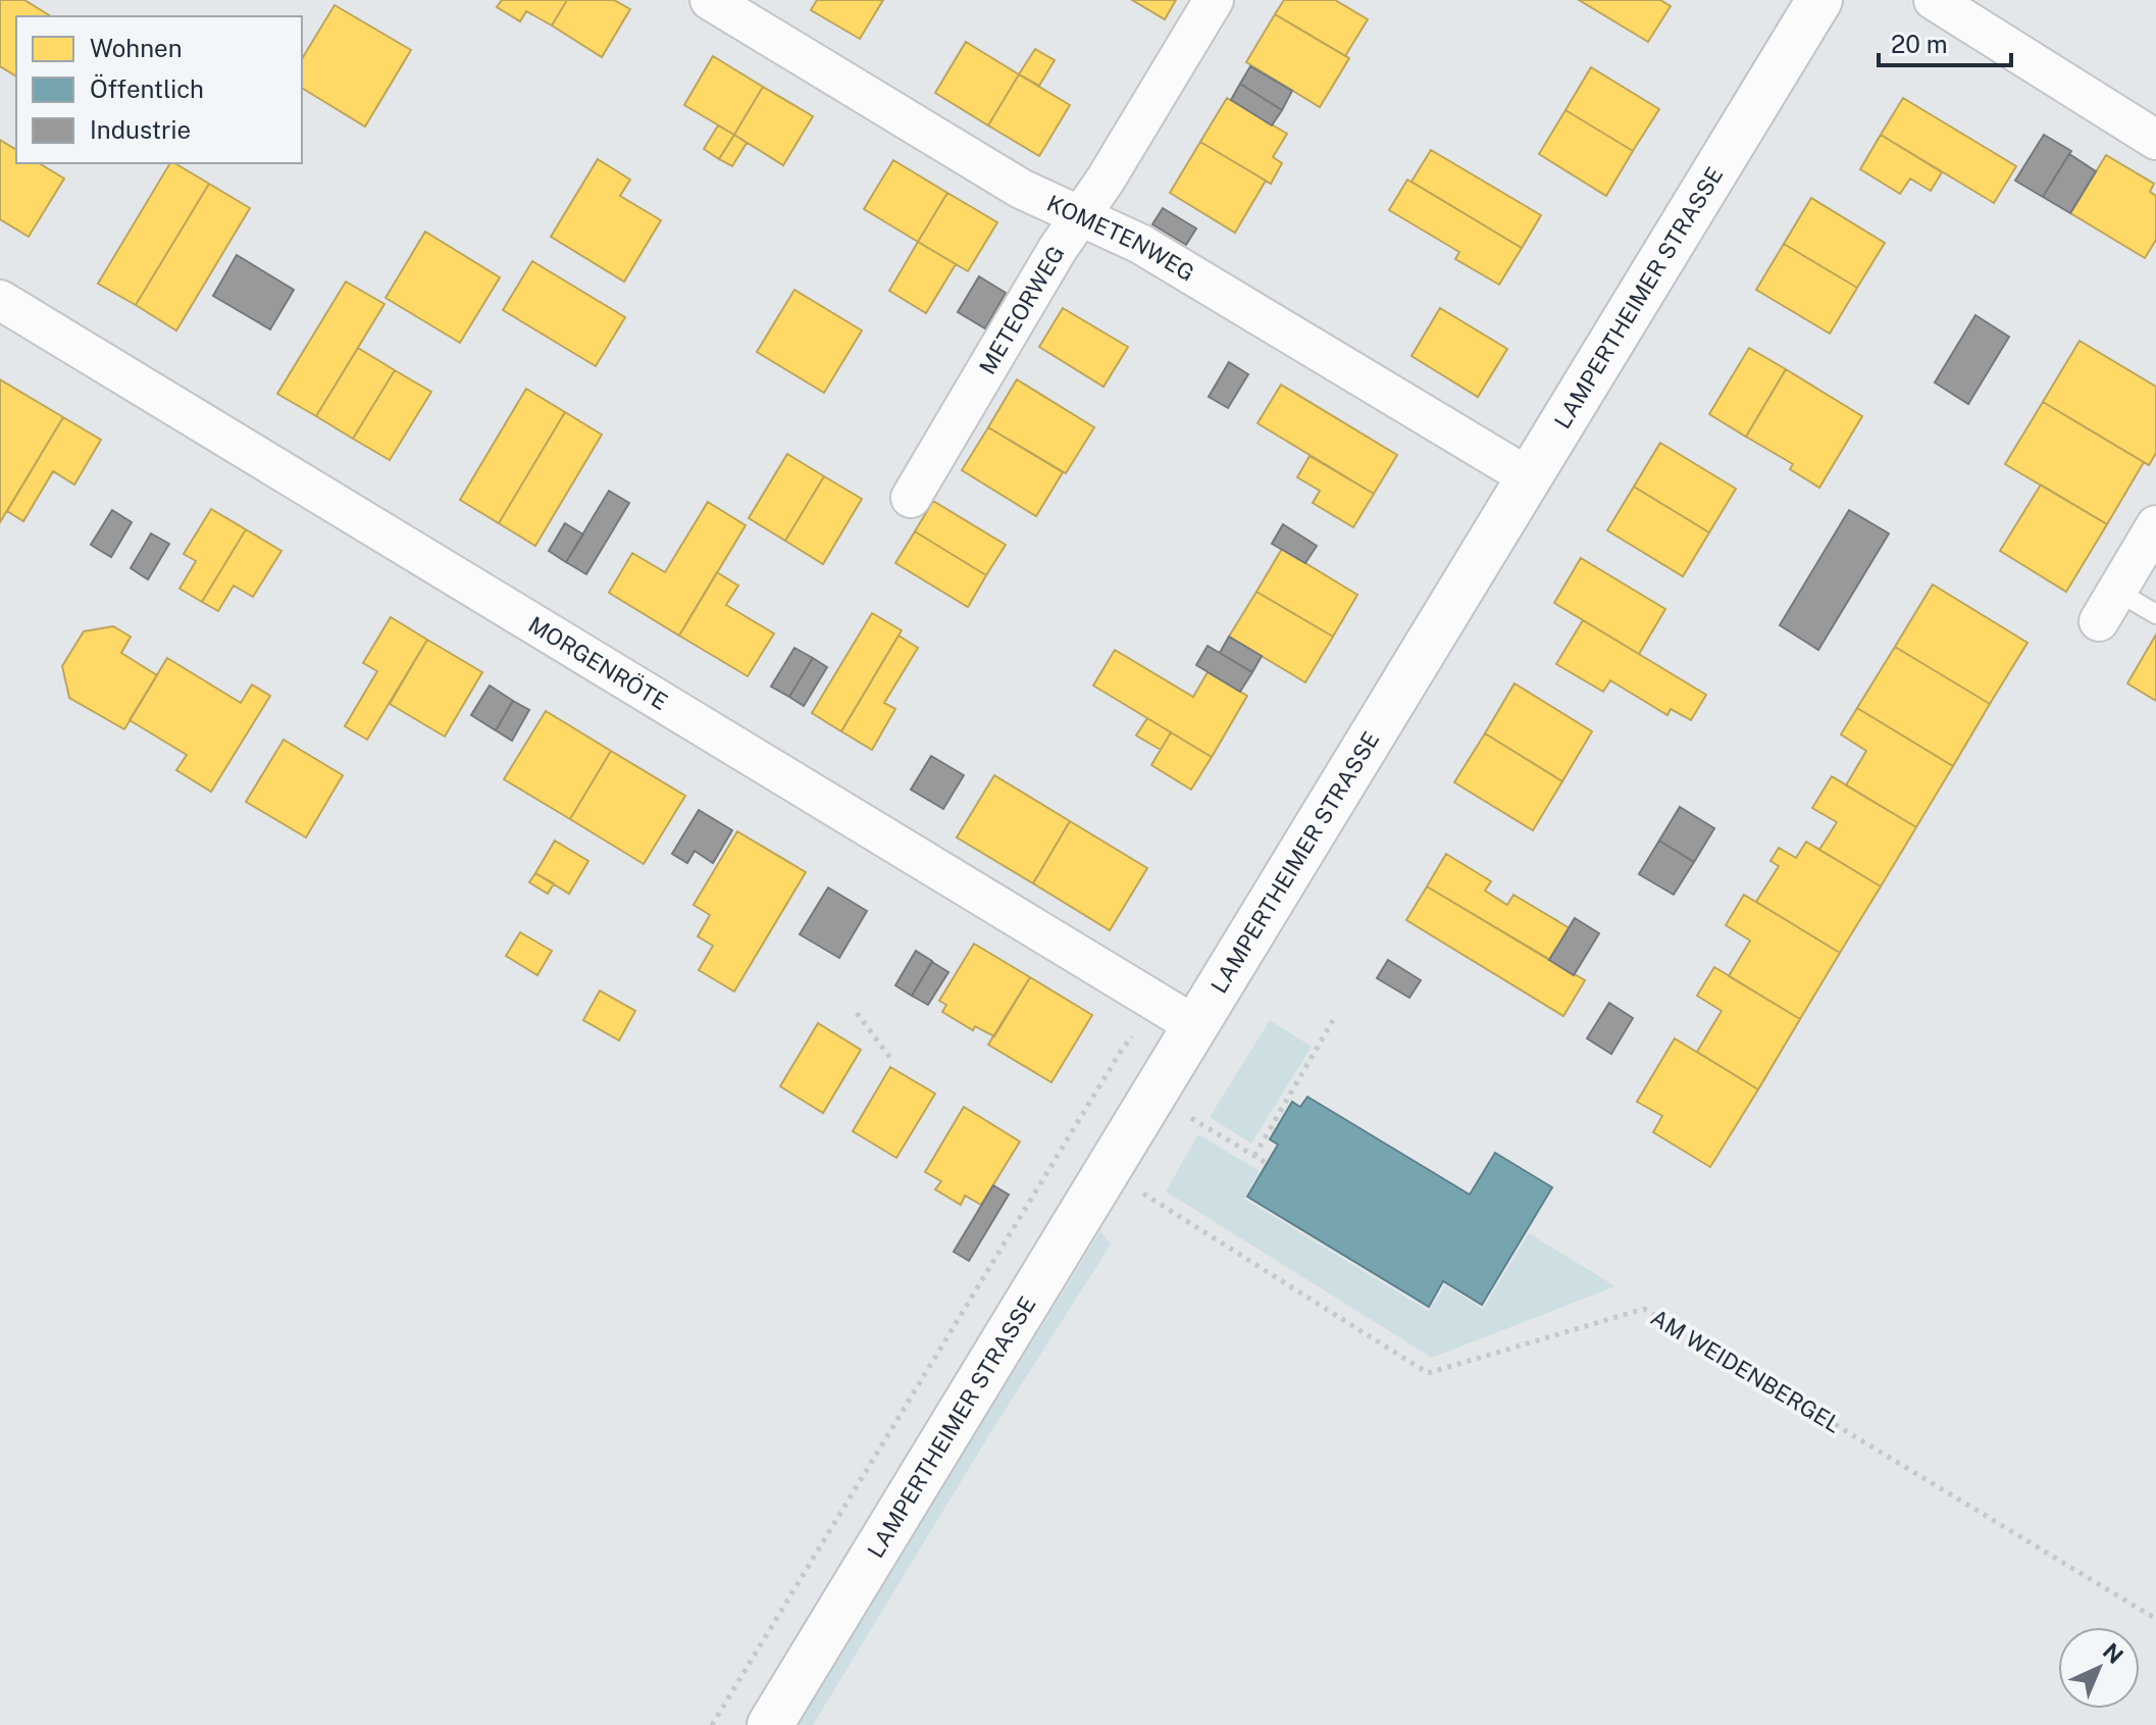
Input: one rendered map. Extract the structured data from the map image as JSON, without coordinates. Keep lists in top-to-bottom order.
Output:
{
  "streets": {
    "street": [
      "KOMETENWEG",
      "LAMPERTHEIMER STRASSE",
      "METEORWEG",
      "MORGENRÖTE"
    ],
    "path": ["AM WEIDENBERGEL"]
  },
  "crossings": [
    ["KOMETENWEG", "LAMPERTHEIMER STRASSE"],
    ["KOMETENWEG", "METEORWEG"],
    ["LAMPERTHEIMER STRASSE", "MORGENRÖTE"],
    ["LAMPERTHEIMER STRASSE", "AM WEIDENBERGEL"]
  ],
  "legend": ["Wohnen", "Öffentlich", "Industrie"],
  "scale_bar": "20 m",
  "north": "top right"
}
